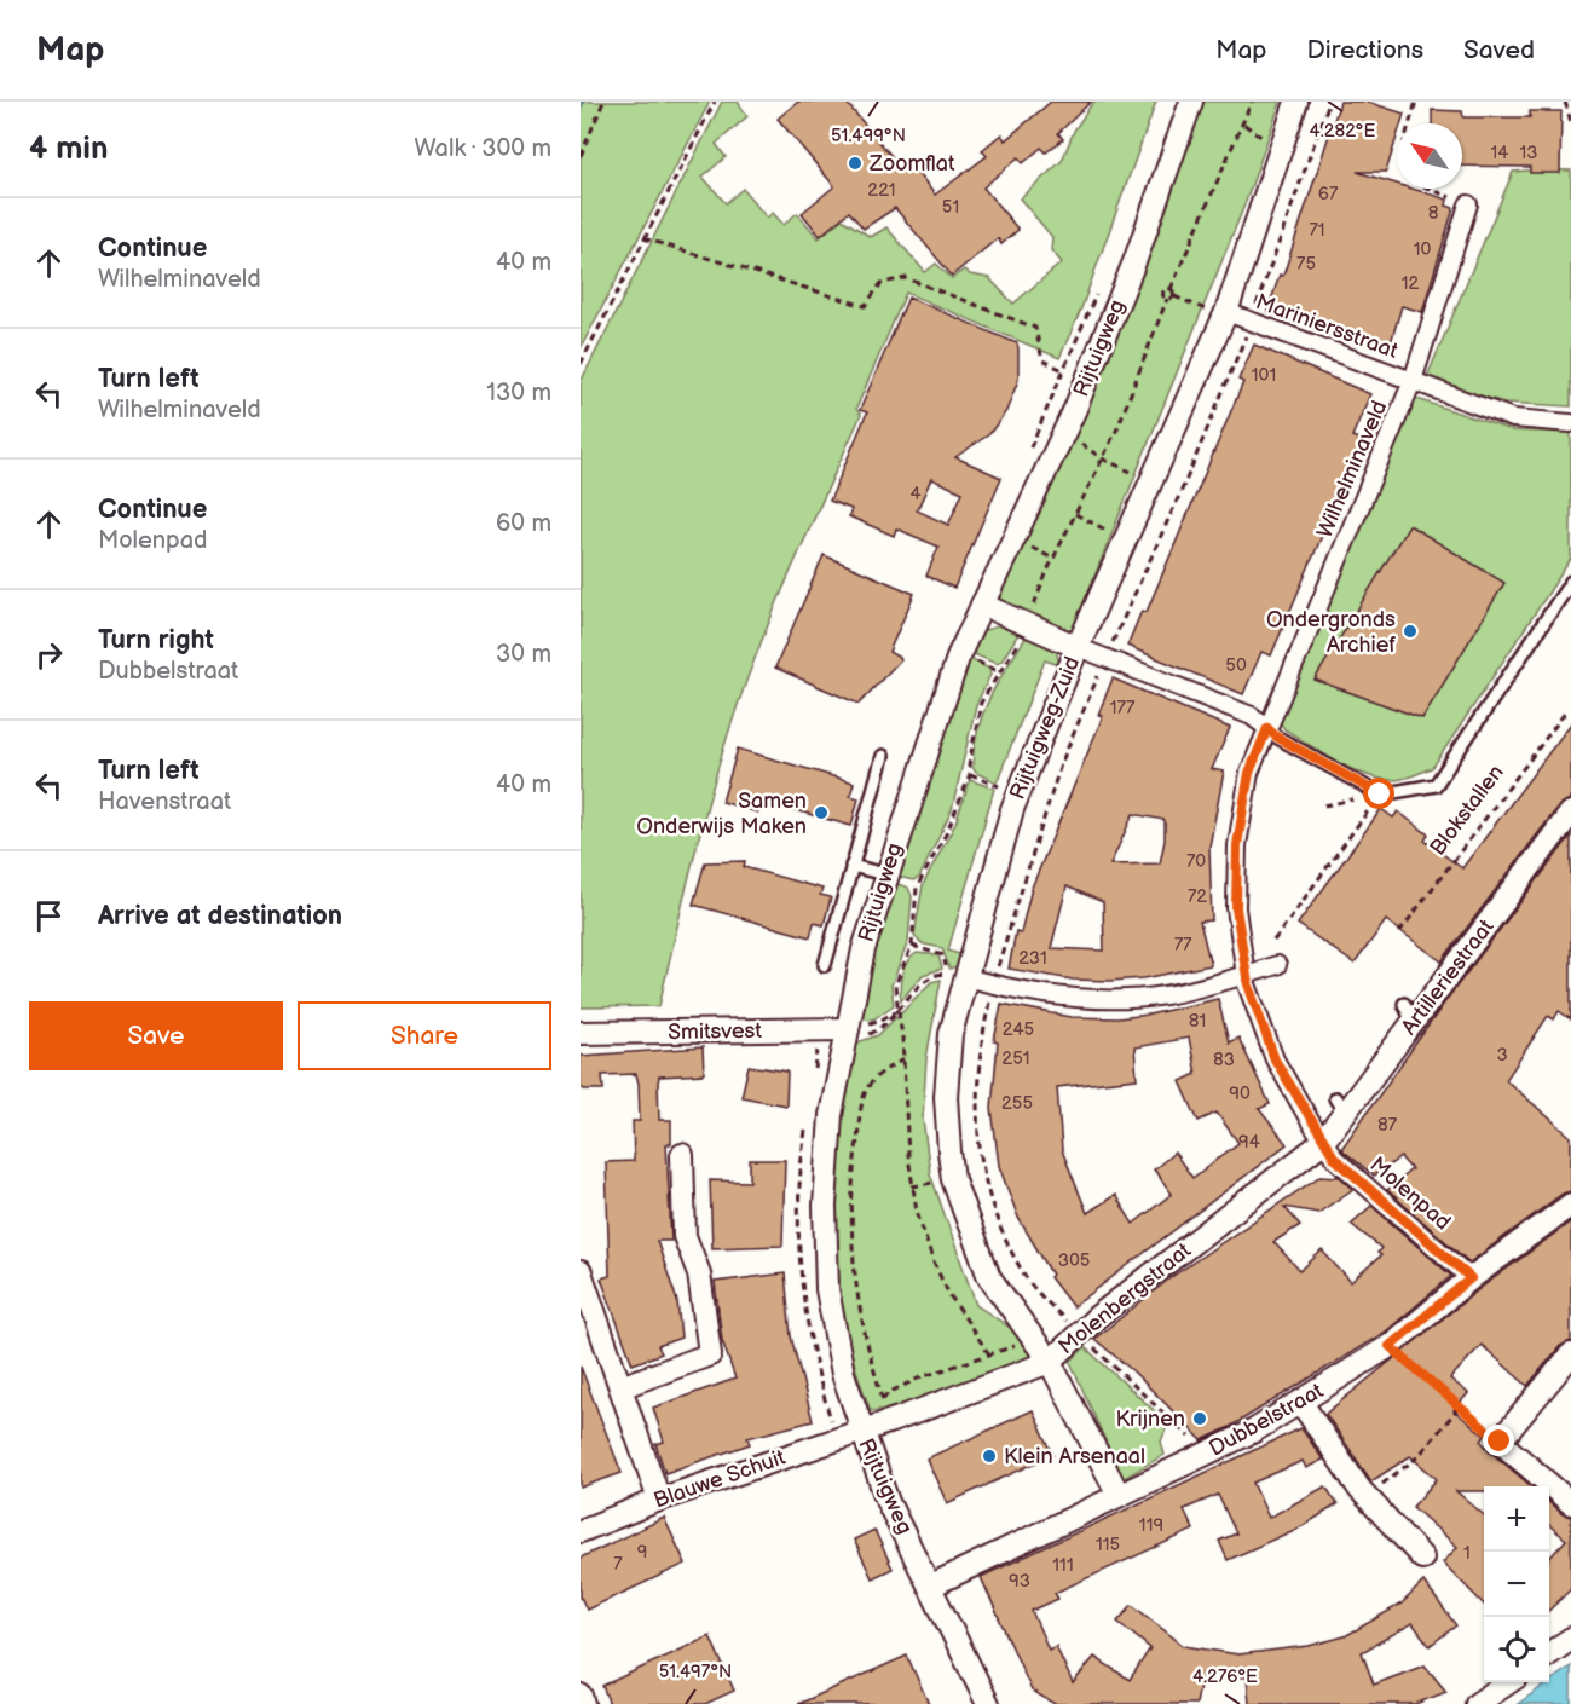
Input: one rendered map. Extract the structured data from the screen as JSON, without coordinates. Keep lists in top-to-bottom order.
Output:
{
  "streets": {
    "street": [
      "Mariniersstraat",
      "Rijtuigweg",
      "Wilhelminaveld",
      "Rijtuigweg-Zuid",
      "Artilleriestraat",
      "Smitsvest",
      "Molenpad",
      "Molenbergstraat",
      "Dubbelstraat",
      "Blauwe Schuit"
    ],
    "path": ["Blokstallen"]
  },
  "crossings": [
    ["Mariniersstraat", "Wilhelminaveld"],
    ["Mariniersstraat", "Rijtuigweg-Zuid"],
    ["Rijtuigweg", "Smitsvest"],
    ["Rijtuigweg", "Molenbergstraat"],
    ["Rijtuigweg", "Dubbelstraat"],
    ["Rijtuigweg", "Blauwe Schuit"],
    ["Wilhelminaveld", "Artilleriestraat"],
    ["Wilhelminaveld", "Molenpad"],
    ["Wilhelminaveld", "Molenbergstraat"],
    ["Rijtuigweg-Zuid", "Molenbergstraat"],
    ["Rijtuigweg-Zuid", "Dubbelstraat"],
    ["Artilleriestraat", "Molenpad"],
    ["Artilleriestraat", "Molenbergstraat"],
    ["Molenpad", "Molenbergstraat"],
    ["Molenpad", "Dubbelstraat"],
    ["Molenbergstraat", "Blauwe Schuit"]
  ],
  "places": [
    "Zoomflat",
    "Ondergronds Archief",
    "Samen Onderwijs Maken",
    "Krijnen",
    "Klein Arsenaal"
  ],
  "house_numbers": [
    "14",
    "13",
    "221",
    "67",
    "51",
    "8",
    "71",
    "10",
    "75",
    "12",
    "101",
    "4",
    "50",
    "177",
    "70",
    "72",
    "77",
    "231",
    "81",
    "245",
    "3",
    "251",
    "83",
    "90",
    "255",
    "87",
    "94",
    "305",
    "119",
    "115",
    "9",
    "1",
    "7",
    "111",
    "93"
  ],
  "north": "top left",
  "page": {
    "header": "Map",
    "nav": ["Map", "Directions", "Saved"],
    "heading": ["4 min", "Walk · 300 m"],
    "list": [
      ["Continue", "Wilhelminaveld", "40 m"],
      ["Turn left", "Wilhelminaveld", "130 m"],
      ["Continue", "Molenpad", "60 m"],
      ["Turn right", "Dubbelstraat", "30 m"],
      ["Turn left", "Havenstraat", "40 m"],
      "Arrive at destination"
    ],
    "buttons": ["Save", "Share"],
    "map_buttons": ["+", "−"]
  },
  "coordinates": [
    "4.282°E",
    "51.499°N",
    "51.497°N",
    "4.276°E"
  ]
}
